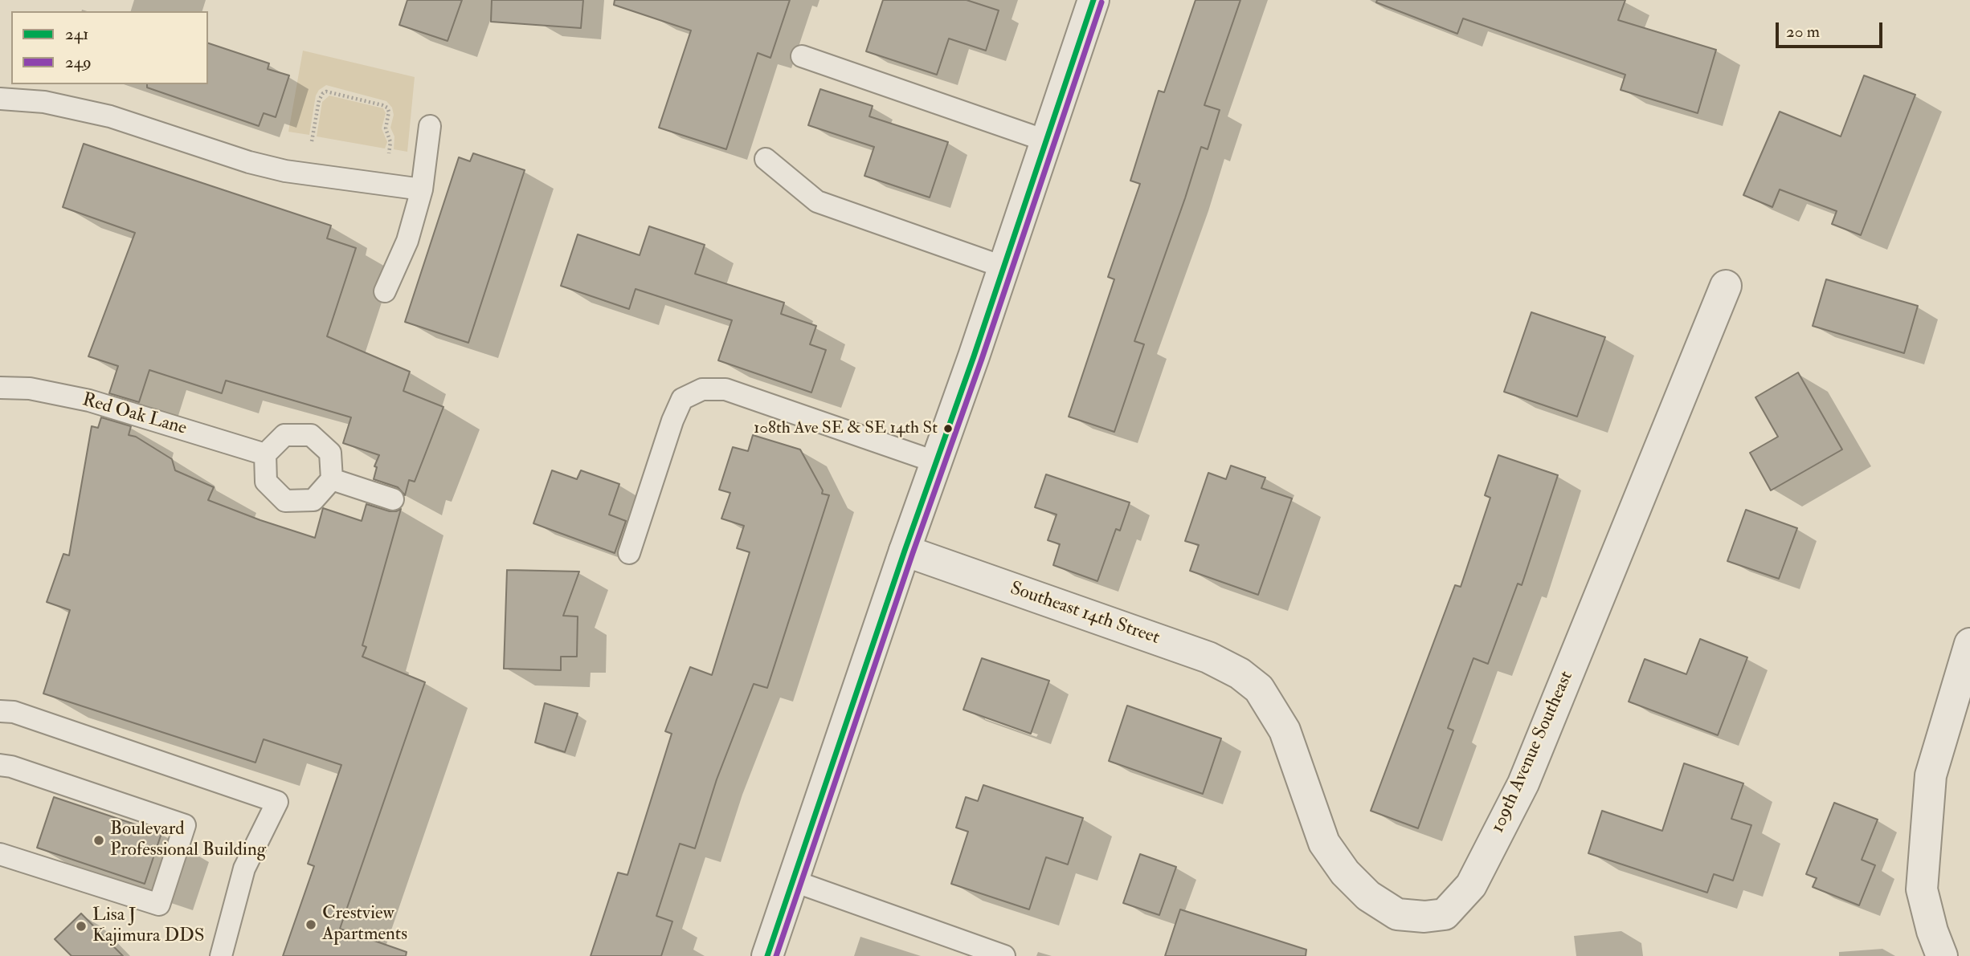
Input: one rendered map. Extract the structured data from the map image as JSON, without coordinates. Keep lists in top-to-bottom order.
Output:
{
  "streets": {
    "street": ["Southeast 14th Street", "109th Avenue Southeast"],
    "lane": ["Red Oak Lane"]
  },
  "crossings": [
    ["Southeast 14th Street", "109th Avenue Southeast"]
  ],
  "places": [
    "108th Ave SE & SE 14th St",
    "Boulevard Professional Building",
    "Crestview Apartments",
    "Lisa J Kajimura DDS"
  ],
  "lines": ["transit line 241", "transit line 249"],
  "legend": ["241", "249"],
  "scale_bar": "20 m"
}
